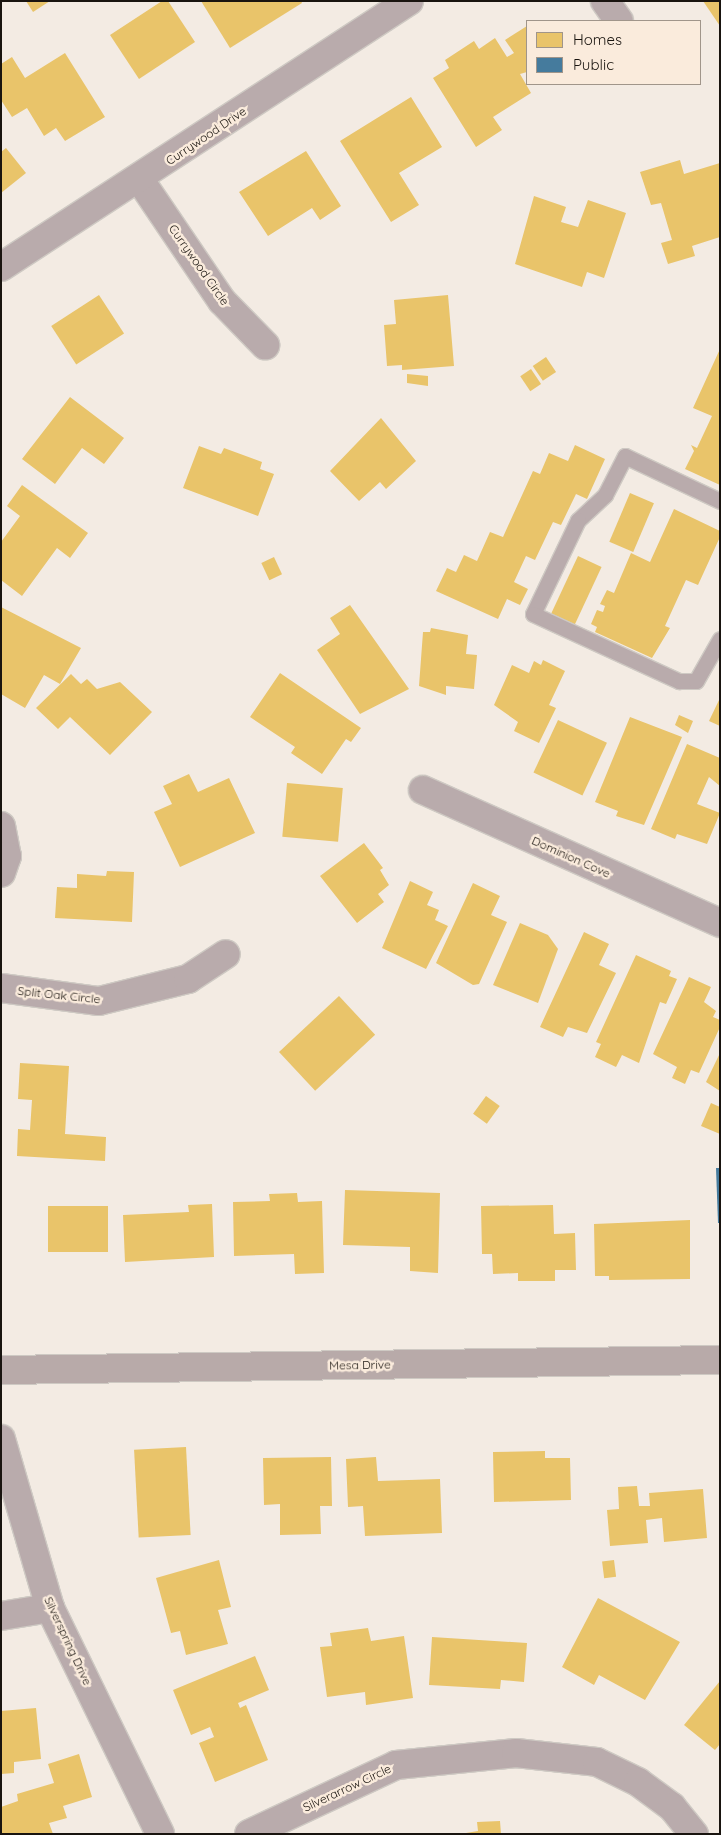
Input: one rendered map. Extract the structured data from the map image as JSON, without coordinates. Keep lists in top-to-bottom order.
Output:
{
  "streets": {
    "street": [
      "Currywood Drive",
      "Currywood Circle",
      "Dominion Cove",
      "Split Oak Circle",
      "Mesa Drive",
      "Silverspring Drive",
      "Silverarrow Circle"
    ]
  },
  "crossings": [
    ["Currywood Drive", "Currywood Circle"]
  ],
  "legend": ["Homes", "Public"]
}
